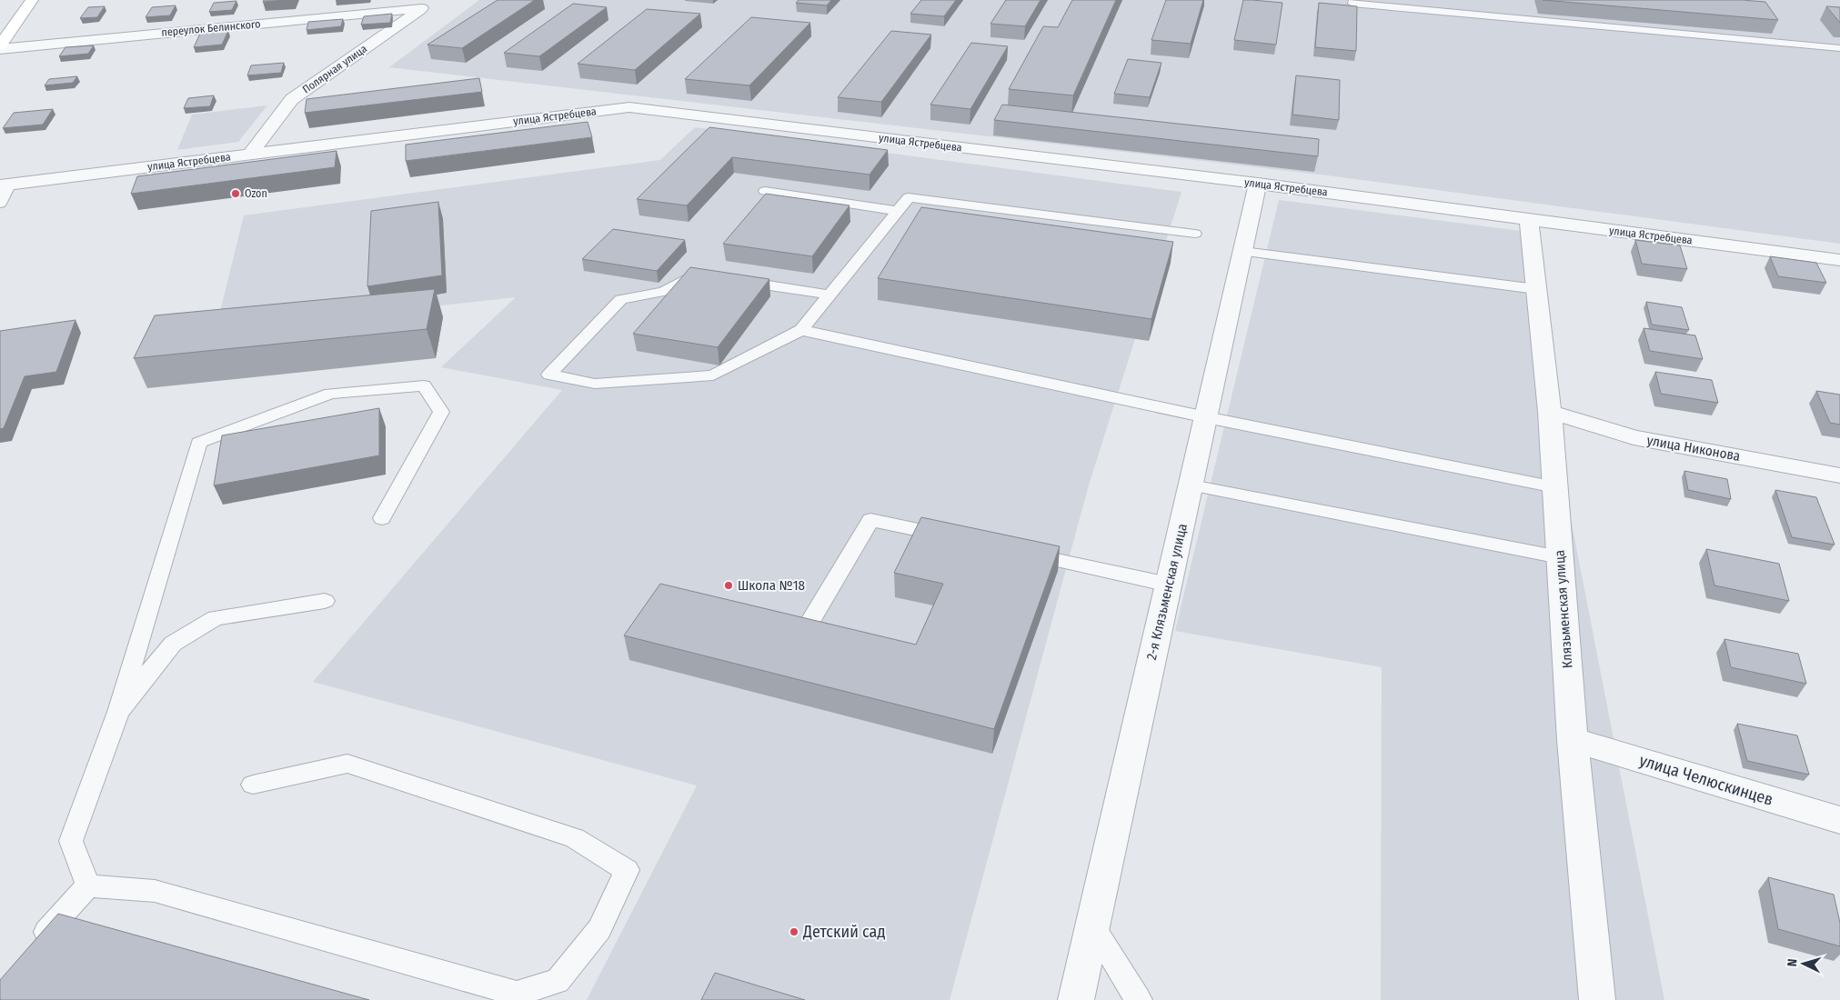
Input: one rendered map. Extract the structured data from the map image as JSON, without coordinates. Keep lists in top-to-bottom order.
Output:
{
  "streets": {
    "street": [
      "переулок Белинского",
      "Полярная улица",
      "улица Ястребцева",
      "улица Никонова",
      "2-я Клязьменская улица",
      "Клязьменская улица",
      "улица Челюскинцев"
    ]
  },
  "crossings": [
    ["переулок Белинского", "Полярная улица"],
    ["Полярная улица", "улица Ястребцева"],
    ["улица Ястребцева", "2-я Клязьменская улица"],
    ["улица Ястребцева", "Клязьменская улица"],
    ["улица Никонова", "Клязьменская улица"],
    ["Клязьменская улица", "улица Челюскинцев"]
  ],
  "places": ["Ozon", "Школа №18", "Детский сад"],
  "north": "left"
}
